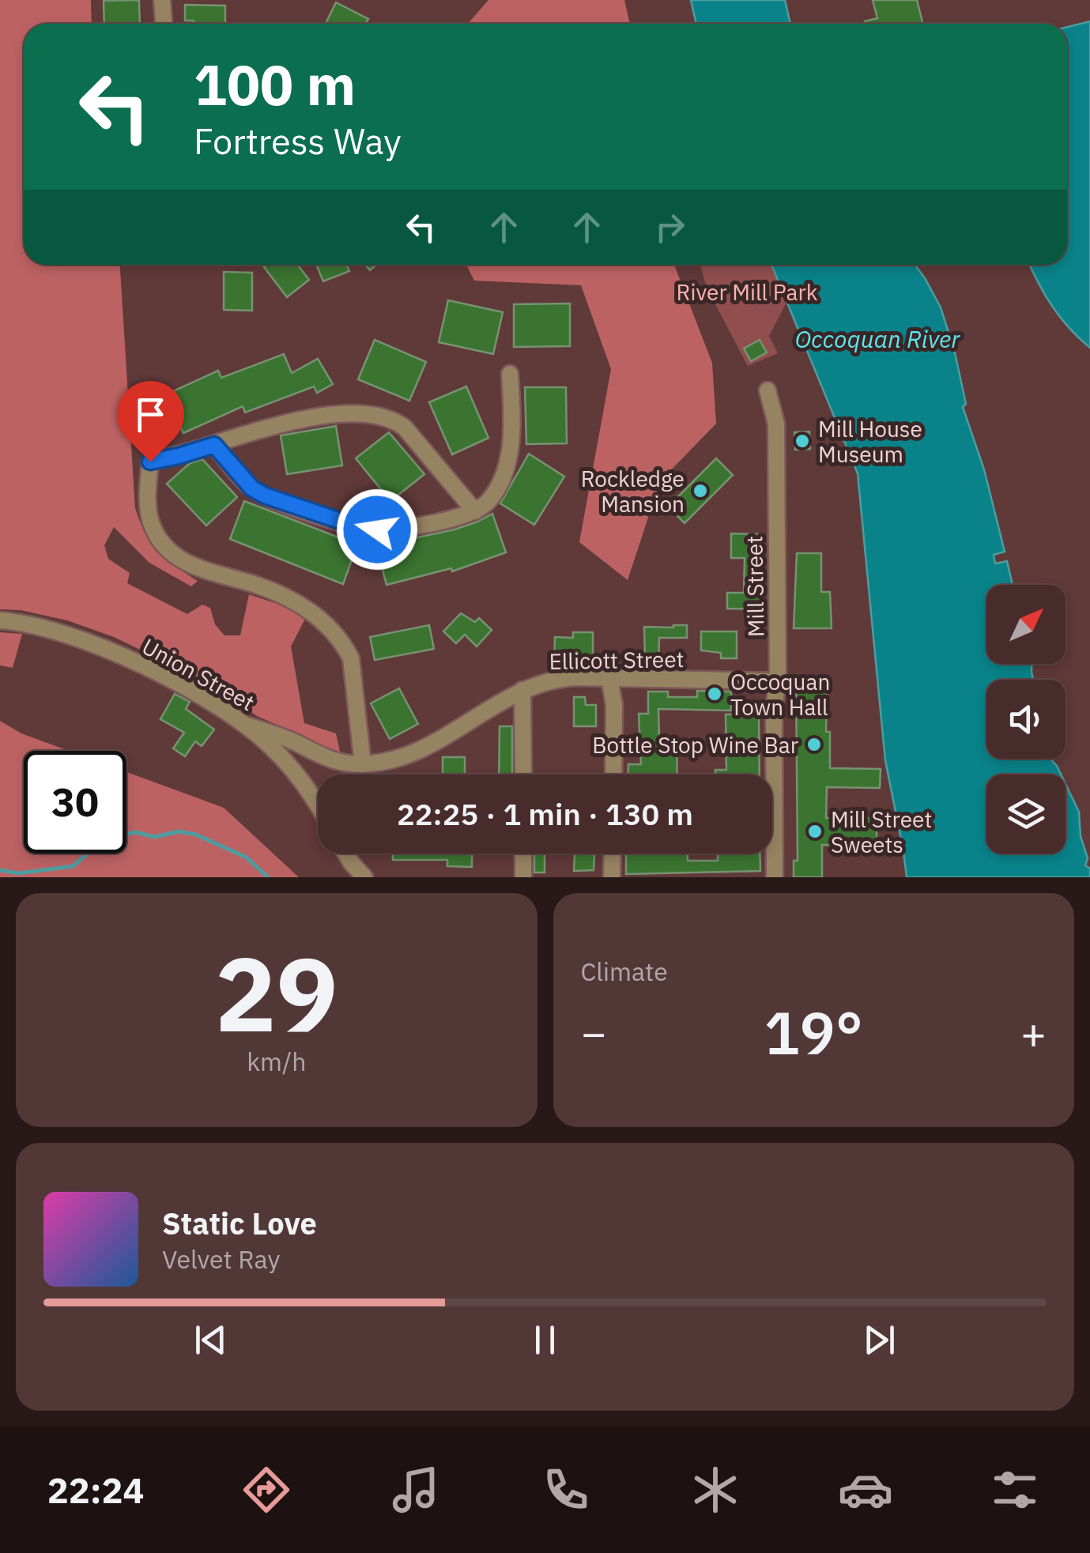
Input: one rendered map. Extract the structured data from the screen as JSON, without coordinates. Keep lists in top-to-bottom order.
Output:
{
  "streets": {
    "street": ["Mill Street", "Ellicott Street", "Union Street"]
  },
  "crossings": [
    ["Mill Street", "Ellicott Street"],
    ["Ellicott Street", "Union Street"]
  ],
  "water": ["Occoquan River"],
  "parks": ["River Mill Park"],
  "places": [
    "Mill House Museum",
    "Rockledge Mansion",
    "Occoquan Town Hall",
    "Bottle Stop Wine Bar",
    "Mill Street Sweets"
  ],
  "north": "top right",
  "page": {
    "turn": ["100 m", "Fortress Way"],
    "limit": "30",
    "trip": "22:25 · 1 min · 130 m",
    "tile": [
      ["29", "km/h"],
      "Climate"
    ],
    "heat": ["−", "19°", "+"],
    "song": ["Static Love", "Velvet Ray"],
    "tabs": "22:24"
  }
}
